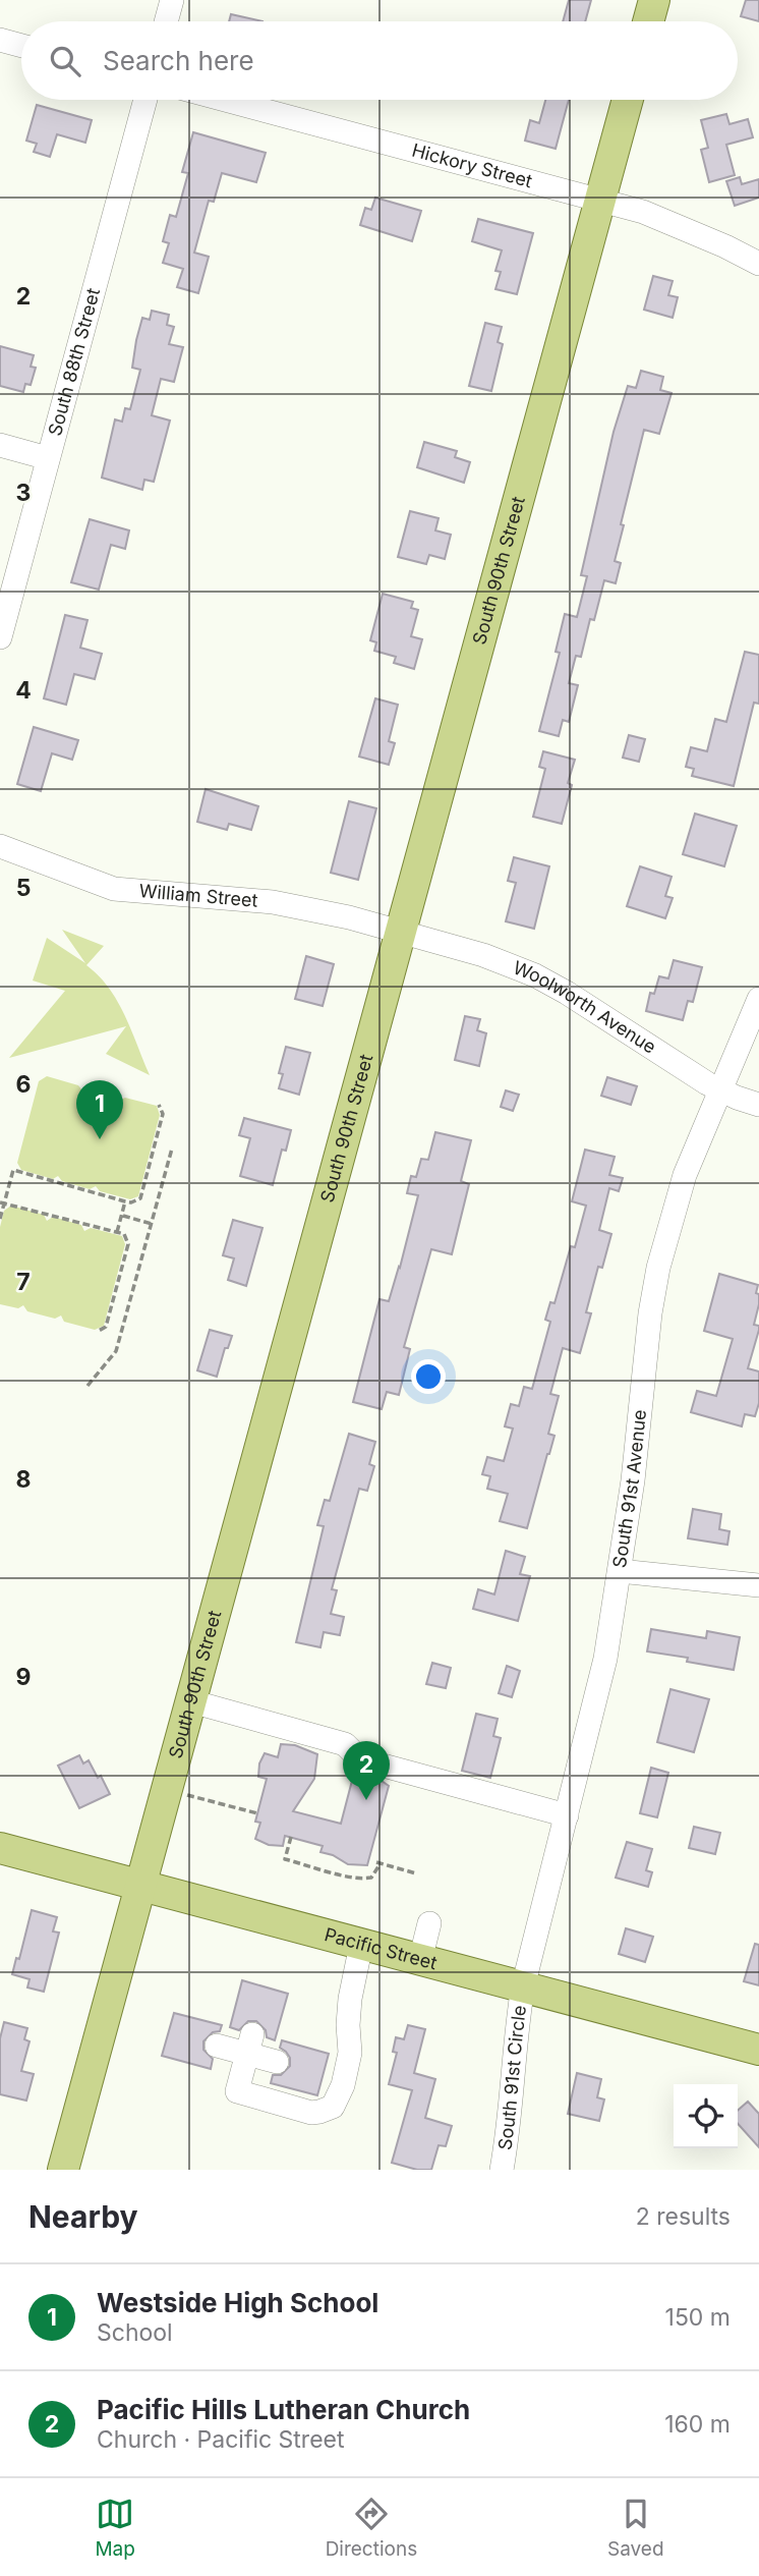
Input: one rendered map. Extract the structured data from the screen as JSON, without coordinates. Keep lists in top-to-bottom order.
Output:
{
  "streets": {
    "main road": ["South 90th Street", "Pacific Street"],
    "street": [
      "Hickory Street",
      "South 88th Street",
      "William Street",
      "Woolworth Avenue",
      "South 91st Avenue",
      "South 91st Circle"
    ]
  },
  "crossings": [
    ["Hickory Street", "South 90th Street"],
    ["South 90th Street", "William Street"],
    ["South 90th Street", "Woolworth Avenue"],
    ["South 90th Street", "Pacific Street"],
    ["William Street", "Woolworth Avenue"],
    ["Woolworth Avenue", "South 91st Avenue"],
    ["South 91st Avenue", "Pacific Street"],
    ["South 91st Avenue", "South 91st Circle"],
    ["Pacific Street", "South 91st Circle"]
  ],
  "page": {
    "search": "Search here",
    "pins": ["1", "2"],
    "heading": ["Nearby", "2 results"],
    "list": [
      {
        "mark": "1",
        "name": "Westside High School",
        "note": "School",
        "value": "150 m"
      },
      {
        "mark": "2",
        "name": "Pacific Hills Lutheran Church",
        "note": "Church · Pacific Street",
        "value": "160 m"
      }
    ],
    "nav": ["Map", "Directions", "Saved"]
  },
  "grid": {
    "rows": [
      "2",
      "3",
      "4",
      "5",
      "6",
      "7",
      "8",
      "9"
    ]
  }
}
